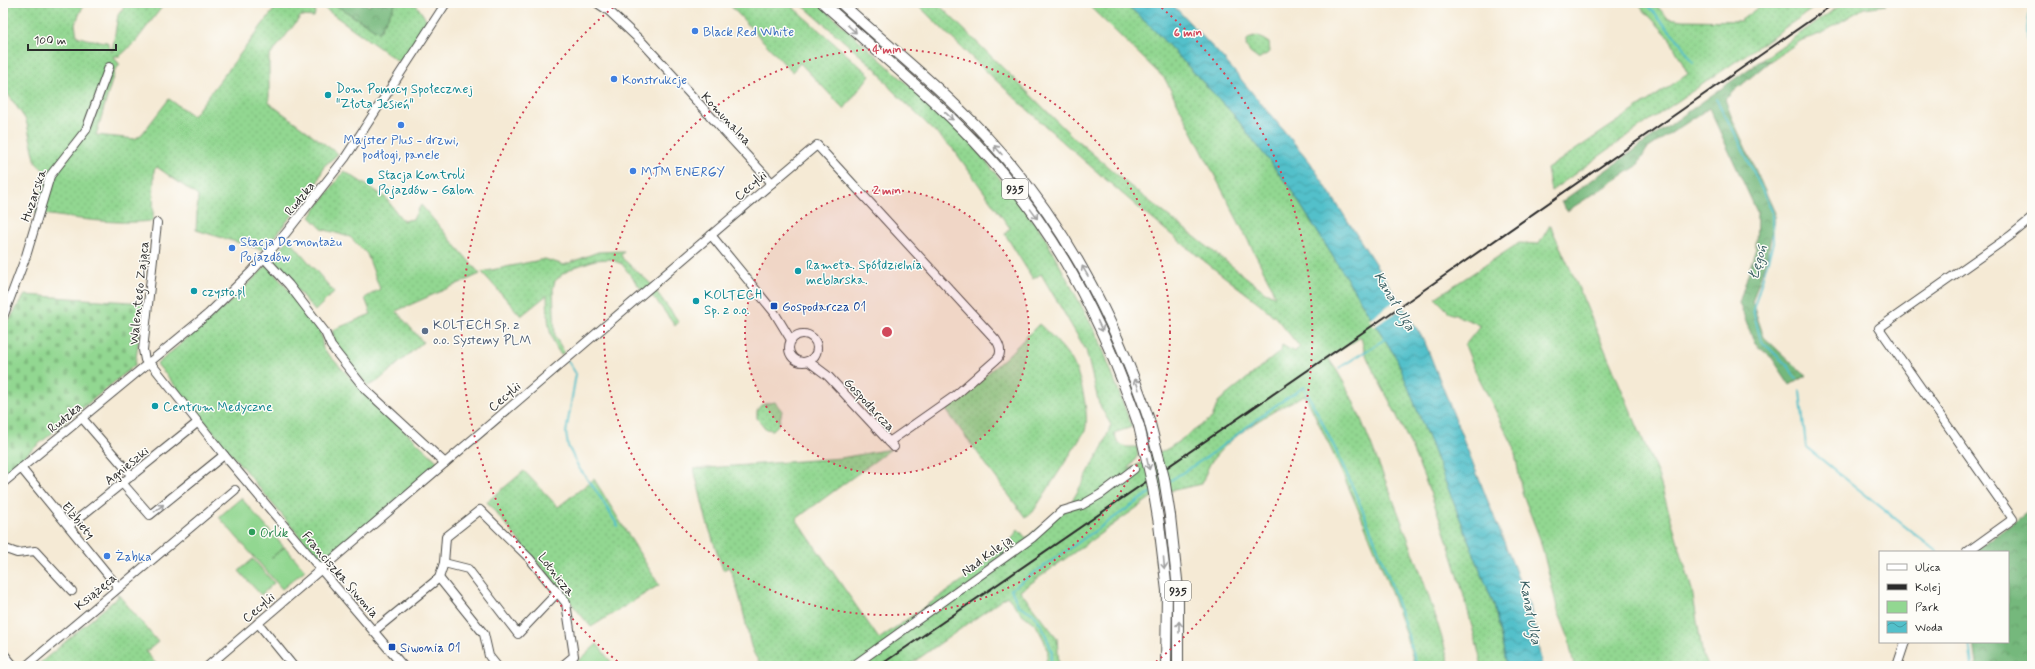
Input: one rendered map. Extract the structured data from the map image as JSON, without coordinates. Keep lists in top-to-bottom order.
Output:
{
  "streets": {
    "main road": ["935"],
    "street": [
      "Komunalna",
      "Cecylii",
      "Huzarska",
      "Rudzka",
      "Walentego Zająca",
      "Gospodarcza",
      "Agnieszki",
      "Elżbiety",
      "Nad Koleją",
      "Franciszka Siwonia",
      "Lotnicza",
      "Książęca"
    ]
  },
  "crossings": [
    ["Komunalna", "Cecylii"],
    ["Cecylii", "Gospodarcza"],
    ["Cecylii", "Franciszka Siwonia"],
    ["Rudzka", "Walentego Zająca"],
    ["Rudzka", "Elżbiety"],
    ["Rudzka", "Franciszka Siwonia"],
    ["Walentego Zająca", "Franciszka Siwonia"],
    ["Agnieszki", "Elżbiety"],
    ["Agnieszki", "Franciszka Siwonia"],
    ["Elżbiety", "Książęca"]
  ],
  "water": ["Łęgoń", "Kanał Ulga"],
  "places": {
    "other": [
      "Black Red White",
      "Konstrukcje",
      "Dom Pomocy Społecznej \"Złota Jesień\"",
      "Majster Plus - drzwi, podłogi, panele",
      "MTM ENERGY",
      "Stacja Kontroli Pojazdów - Galon",
      "Stacja Demontażu Pojazdów",
      "Rameta. Spółdzielnia meblarska.",
      "czysto.pl",
      "KOLTECH Sp. z o.o.",
      "KOLTECH Sp. z o.o. Systemy PLM",
      "Centrum Medyczne",
      "Orlik",
      "Żabka"
    ],
    "transit": ["Gospodarcza 01", "Siwonia 01"]
  },
  "legend": [
    "Ulica",
    "Kolej",
    "Park",
    "Woda"
  ],
  "scale_bar": "100 m",
  "rings": ["6 min", "4 min", "2 min"]
}
